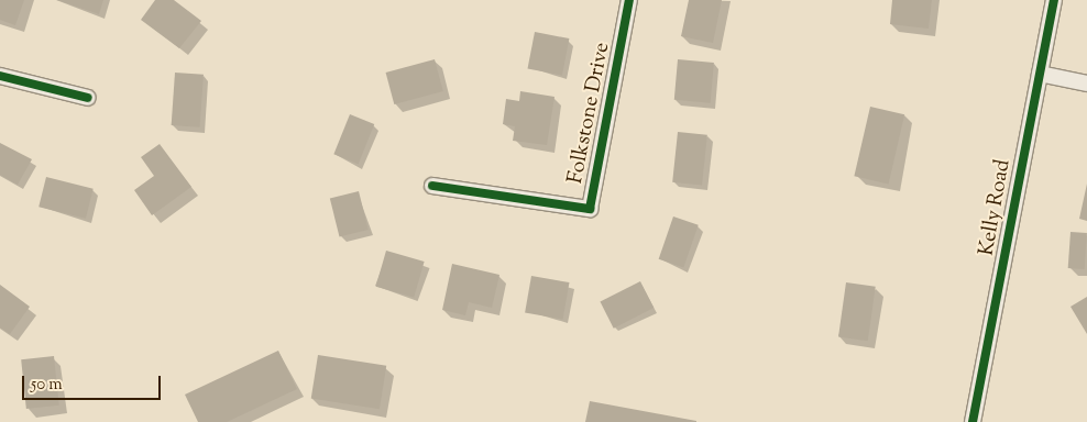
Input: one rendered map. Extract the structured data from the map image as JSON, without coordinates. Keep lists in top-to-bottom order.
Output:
{
  "streets": {
    "street": ["Folkstone Drive", "Kelly Road"]
  },
  "scale_bar": "50 m"
}
